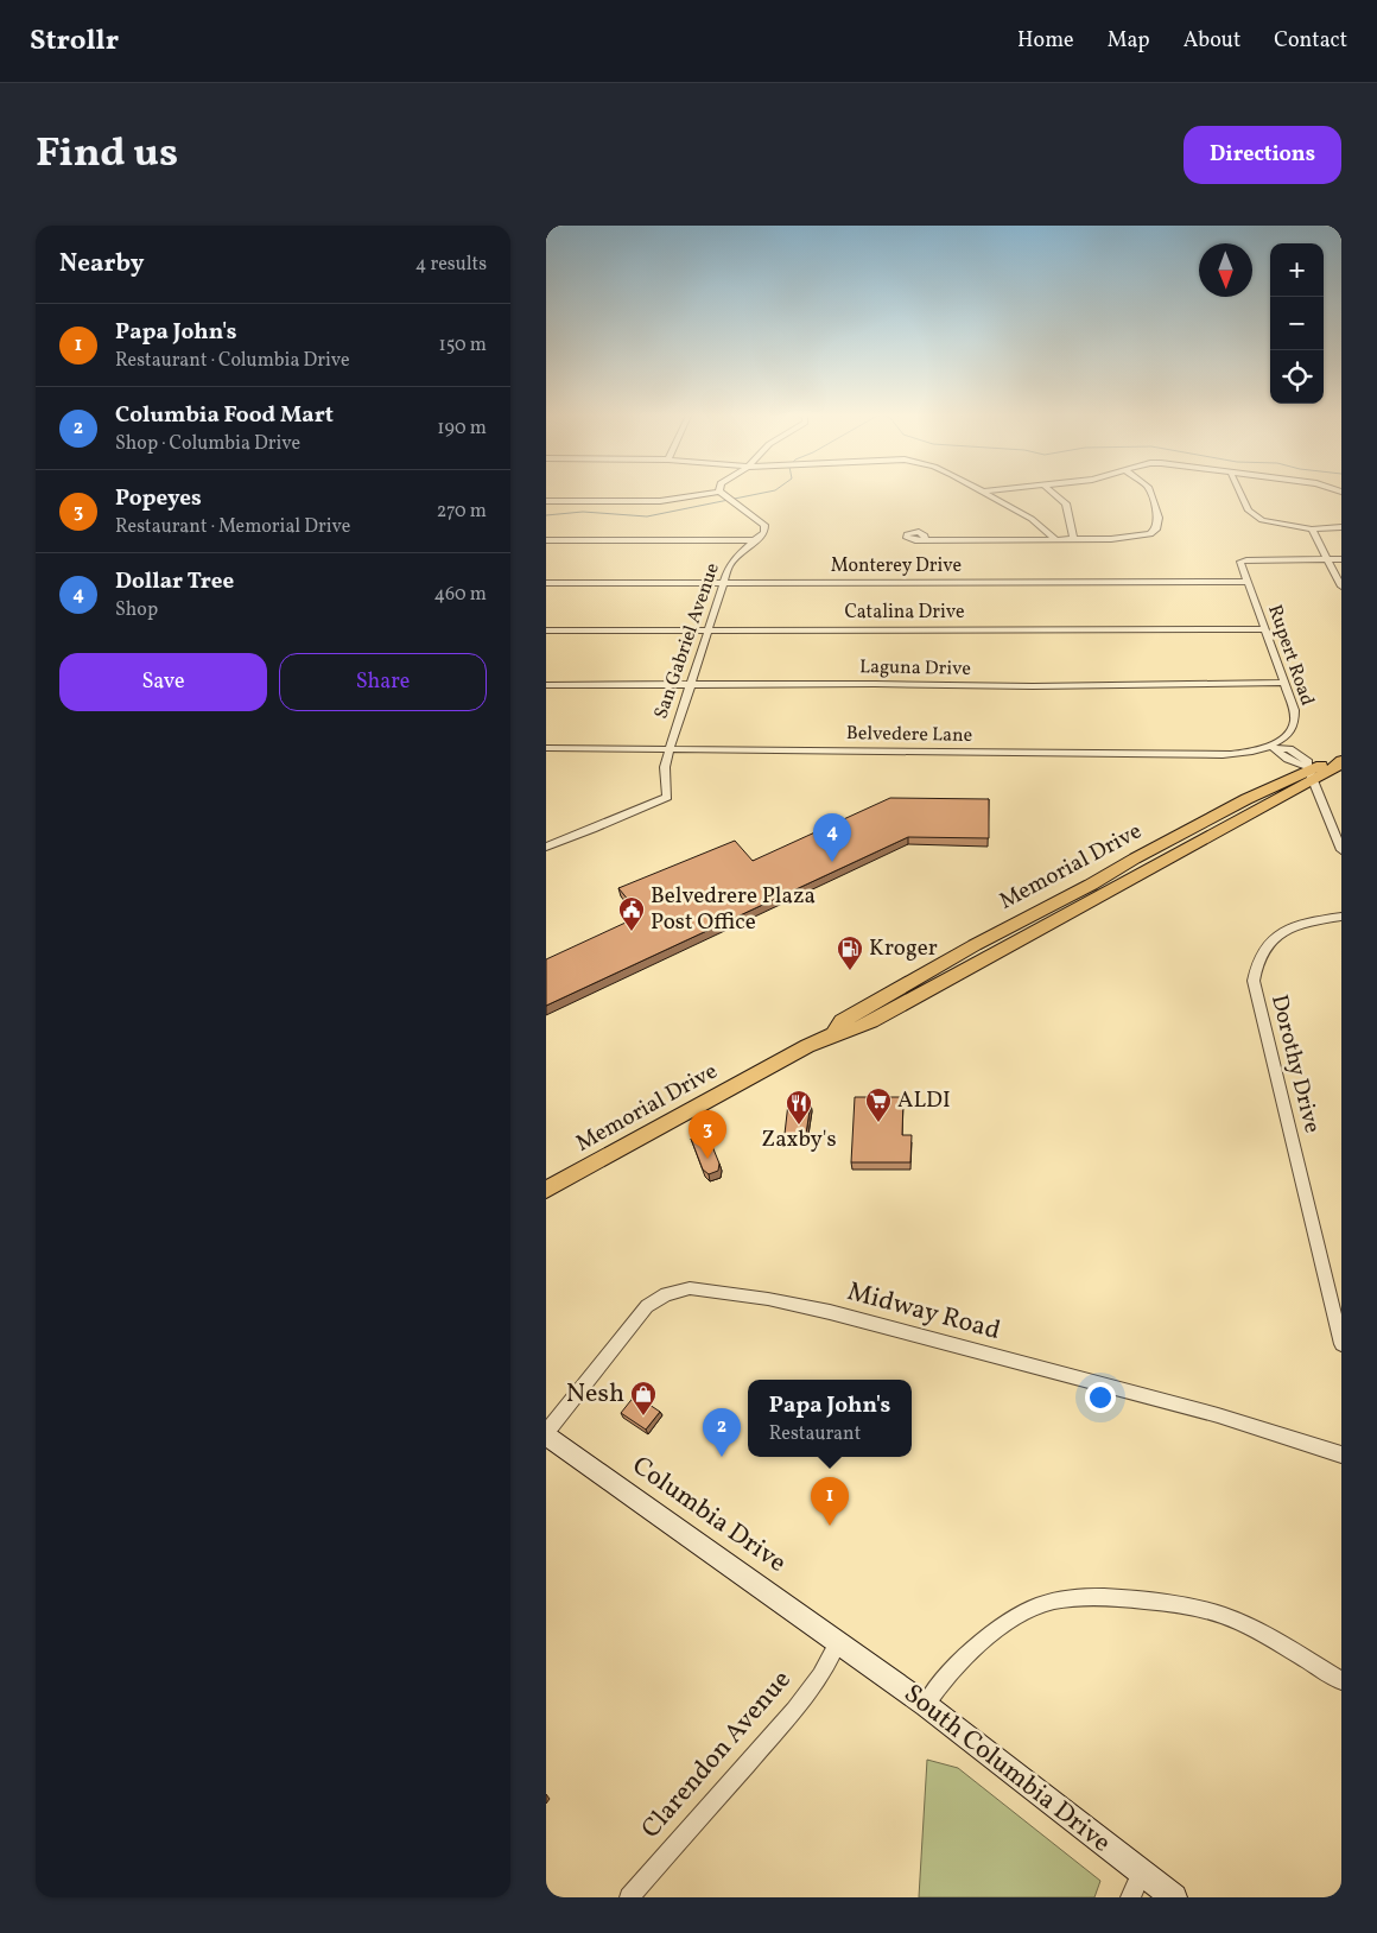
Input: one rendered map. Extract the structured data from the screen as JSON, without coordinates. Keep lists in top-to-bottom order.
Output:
{
  "streets": {
    "main road": ["Memorial Drive", "Columbia Drive", "South Columbia Drive"],
    "street": [
      "Monterey Drive",
      "Catalina Drive",
      "San Gabriel Avenue",
      "Rupert Road",
      "Laguna Drive",
      "Belvedere Lane",
      "Dorothy Drive",
      "Midway Road",
      "Clarendon Avenue"
    ]
  },
  "crossings": [
    ["Monterey Drive", "San Gabriel Avenue"],
    ["Monterey Drive", "Rupert Road"],
    ["Catalina Drive", "San Gabriel Avenue"],
    ["Catalina Drive", "Rupert Road"],
    ["San Gabriel Avenue", "Laguna Drive"],
    ["San Gabriel Avenue", "Belvedere Lane"],
    ["Rupert Road", "Laguna Drive"],
    ["Rupert Road", "Belvedere Lane"],
    ["Midway Road", "Columbia Drive"],
    ["Columbia Drive", "Clarendon Avenue"],
    ["Columbia Drive", "South Columbia Drive"],
    ["Clarendon Avenue", "South Columbia Drive"]
  ],
  "places": {
    "public building": ["Belvedrere Plaza Post Office"],
    "fuel station": ["Kroger"],
    "supermarket": ["ALDI"],
    "restaurant": ["Zaxby's"],
    "shop": ["Nesh"]
  },
  "north": "bottom",
  "page": {
    "header": "Strollr",
    "nav": [
      "Home",
      "Map",
      "About",
      "Contact"
    ],
    "title": "Find us",
    "buttons": [
      "Directions",
      ["Save", "Share"]
    ],
    "heading": ["Nearby", "4 results"],
    "map_buttons": ["+", "−"],
    "list": [
      {
        "mark": "1",
        "name": "Papa John's",
        "note": "Restaurant · Columbia Drive",
        "value": "150 m"
      },
      {
        "mark": "2",
        "name": "Columbia Food Mart",
        "note": "Shop · Columbia Drive",
        "value": "190 m"
      },
      {
        "mark": "3",
        "name": "Popeyes",
        "note": "Restaurant · Memorial Drive",
        "value": "270 m"
      },
      {
        "mark": "4",
        "name": "Dollar Tree",
        "note": "Shop",
        "value": "460 m"
      }
    ],
    "pins": [
      "4",
      "3",
      "2",
      "1"
    ],
    "popup": ["Papa John's", "Restaurant"]
  }
}
